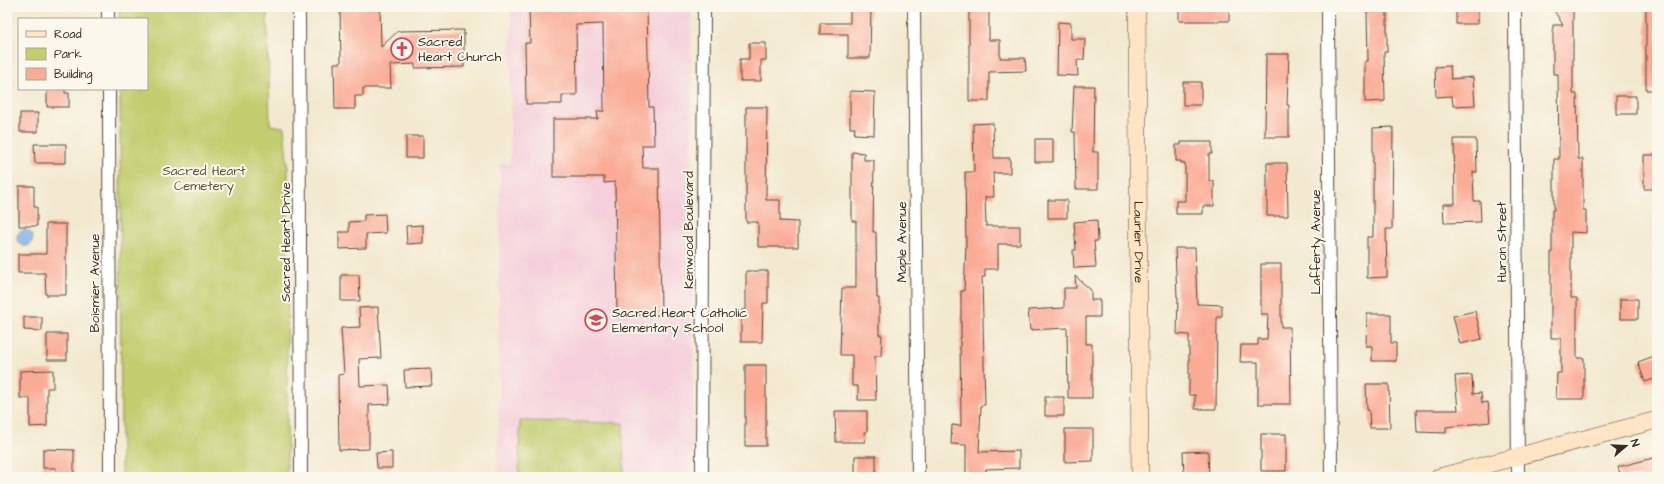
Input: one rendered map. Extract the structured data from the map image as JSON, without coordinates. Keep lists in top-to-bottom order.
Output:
{
  "streets": {
    "street": [
      "Kenwood Boulevard",
      "Sacred Heart Drive",
      "Maple Avenue",
      "Laurier Drive",
      "Lafferty Avenue",
      "Huron Street",
      "Boismier Avenue"
    ]
  },
  "parks": ["Sacred Heart Cemetery"],
  "places": {
    "church": ["Sacred Heart Church"],
    "school or university": ["Sacred Heart Catholic Elementary School"]
  },
  "legend": ["Road", "Park", "Building"],
  "north": "right"
}
